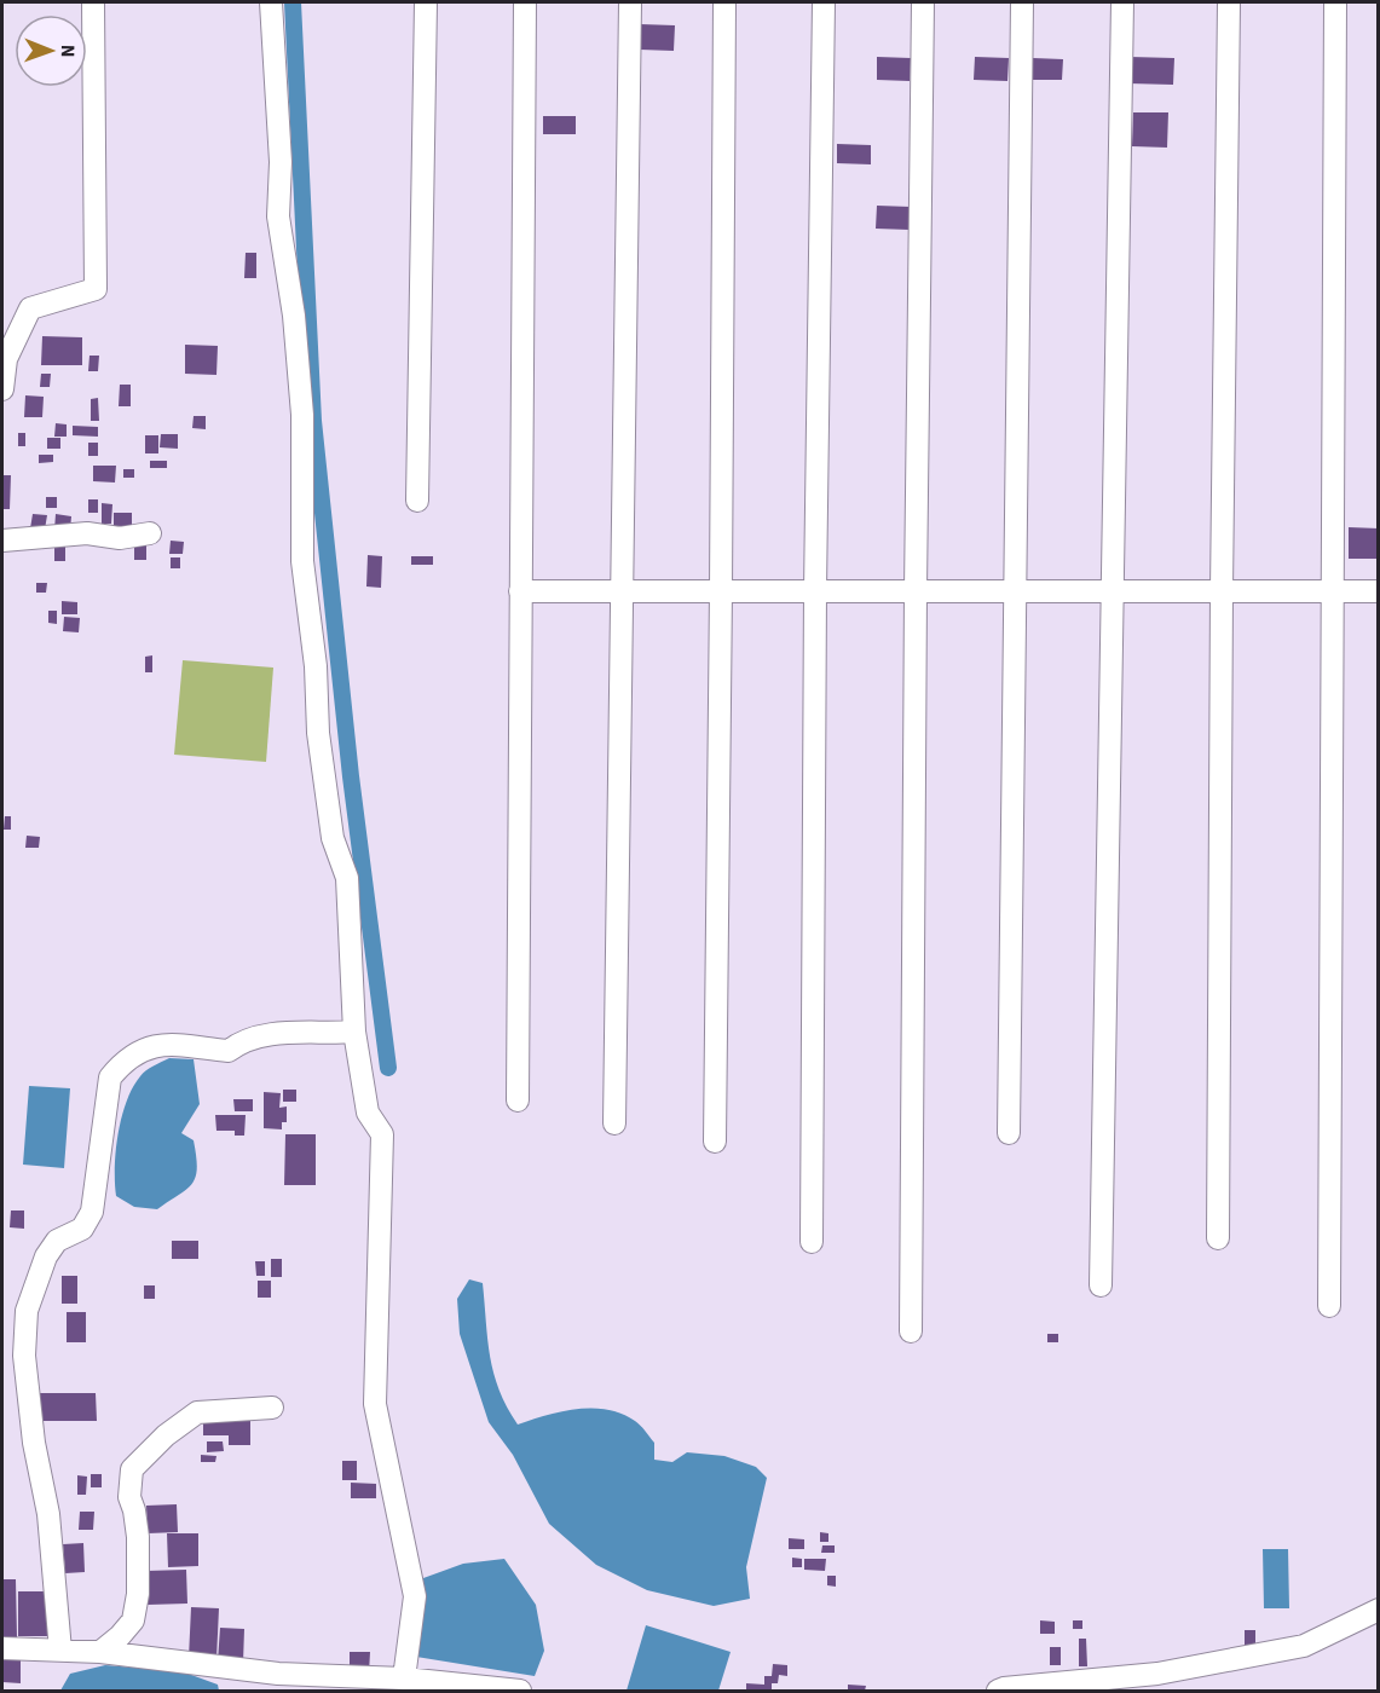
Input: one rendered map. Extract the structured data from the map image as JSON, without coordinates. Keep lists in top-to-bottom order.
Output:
{
  "north": "right"
}
